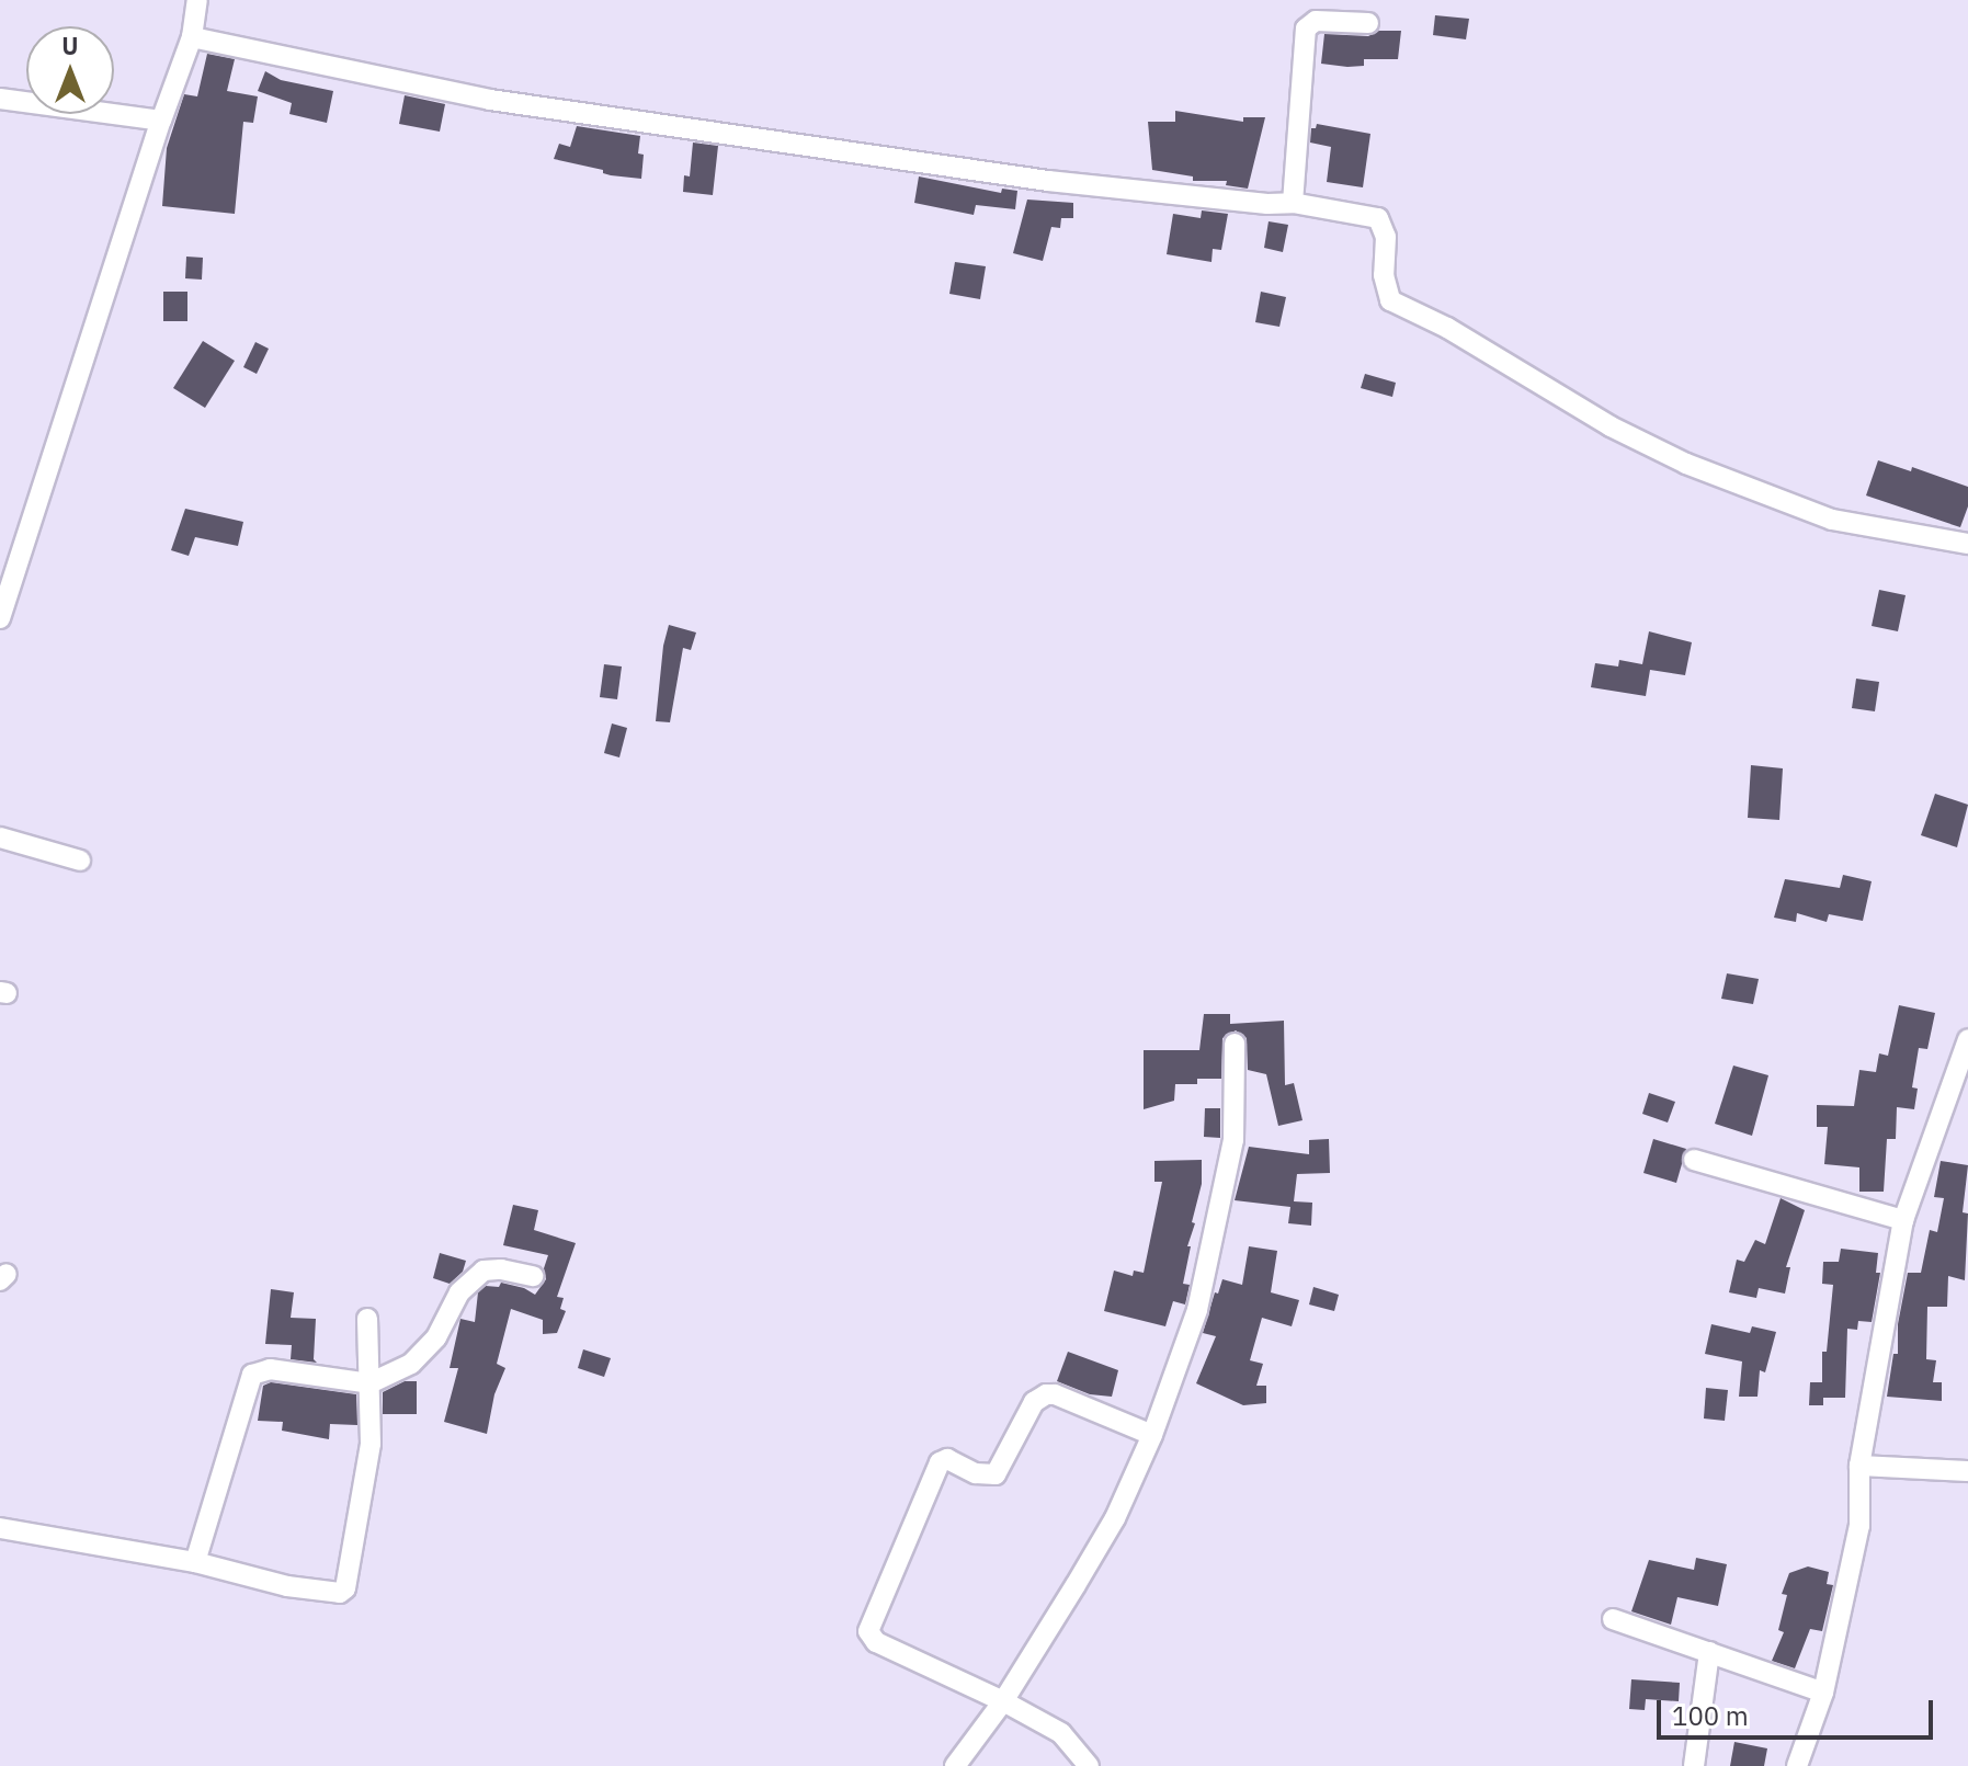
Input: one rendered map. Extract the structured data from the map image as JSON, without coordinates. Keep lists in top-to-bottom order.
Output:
{
  "scale_bar": "100 m",
  "north": "top"
}
